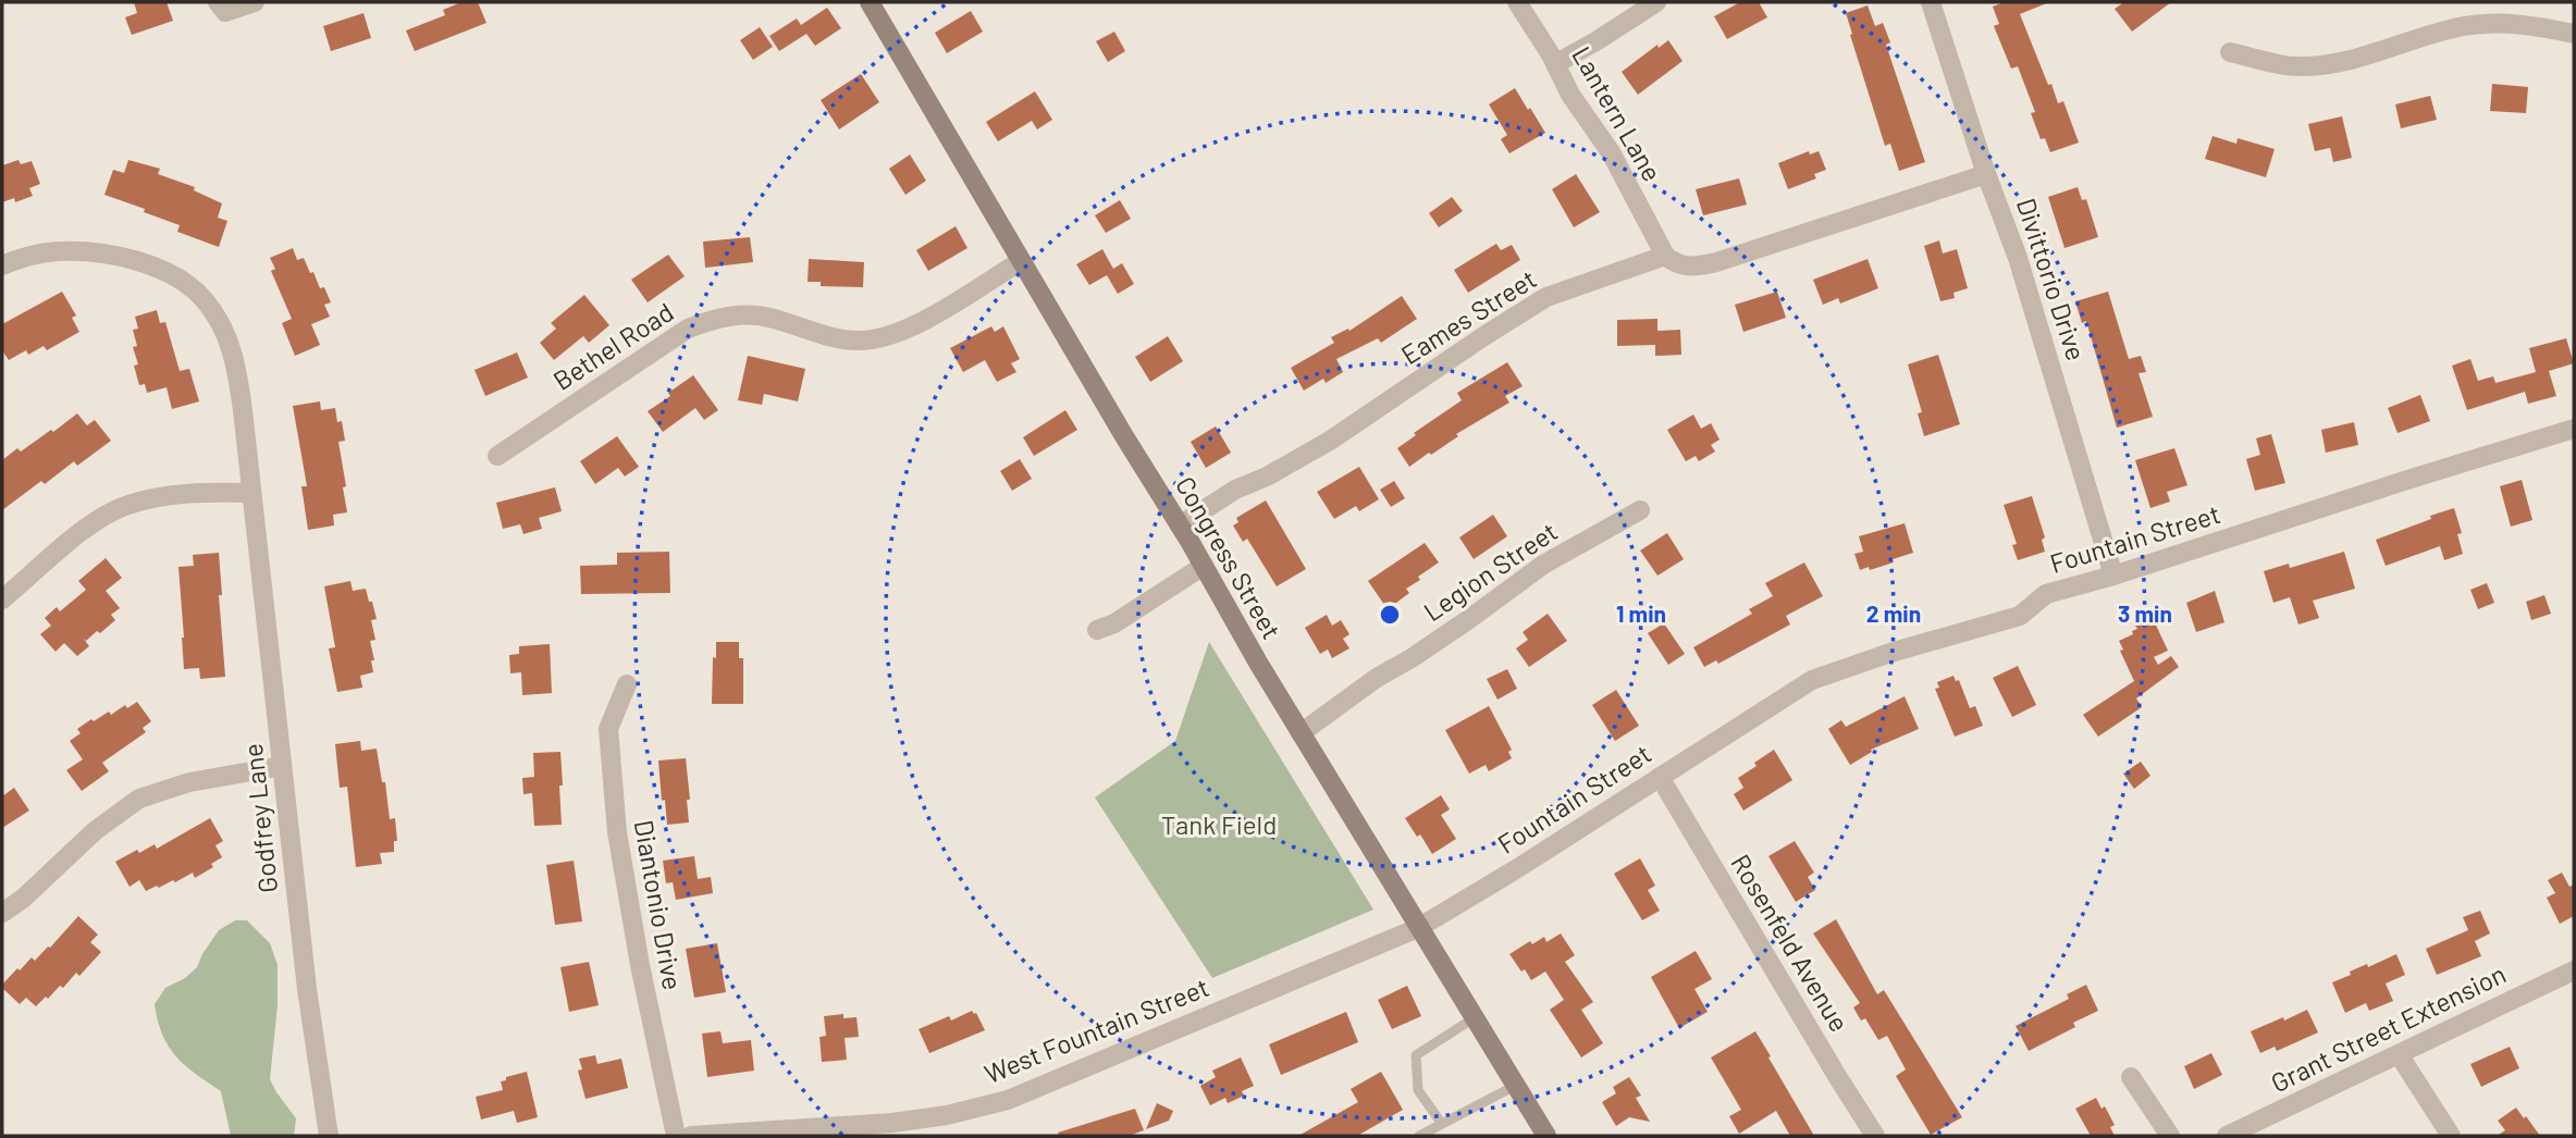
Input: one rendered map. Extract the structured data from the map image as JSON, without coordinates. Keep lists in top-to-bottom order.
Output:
{
  "streets": {
    "main road": ["Congress Street"],
    "street": [
      "Lantern Lane",
      "Divittorio Drive",
      "Eames Street",
      "Bethel Road",
      "Fountain Street",
      "Legion Street",
      "Godfrey Lane",
      "Diantonio Drive",
      "Rosenfeld Avenue",
      "Grant Street Extension",
      "West Fountain Street"
    ]
  },
  "crossings": [
    ["Lantern Lane", "Eames Street"],
    ["Divittorio Drive", "Fountain Street"],
    ["Eames Street", "Congress Street"],
    ["Bethel Road", "Congress Street"],
    ["Fountain Street", "Congress Street"],
    ["Fountain Street", "Rosenfeld Avenue"],
    ["Fountain Street", "West Fountain Street"],
    ["Congress Street", "Legion Street"],
    ["Congress Street", "West Fountain Street"]
  ],
  "parks": ["Tank Field"],
  "rings": ["1 min", "2 min", "3 min"]
}
